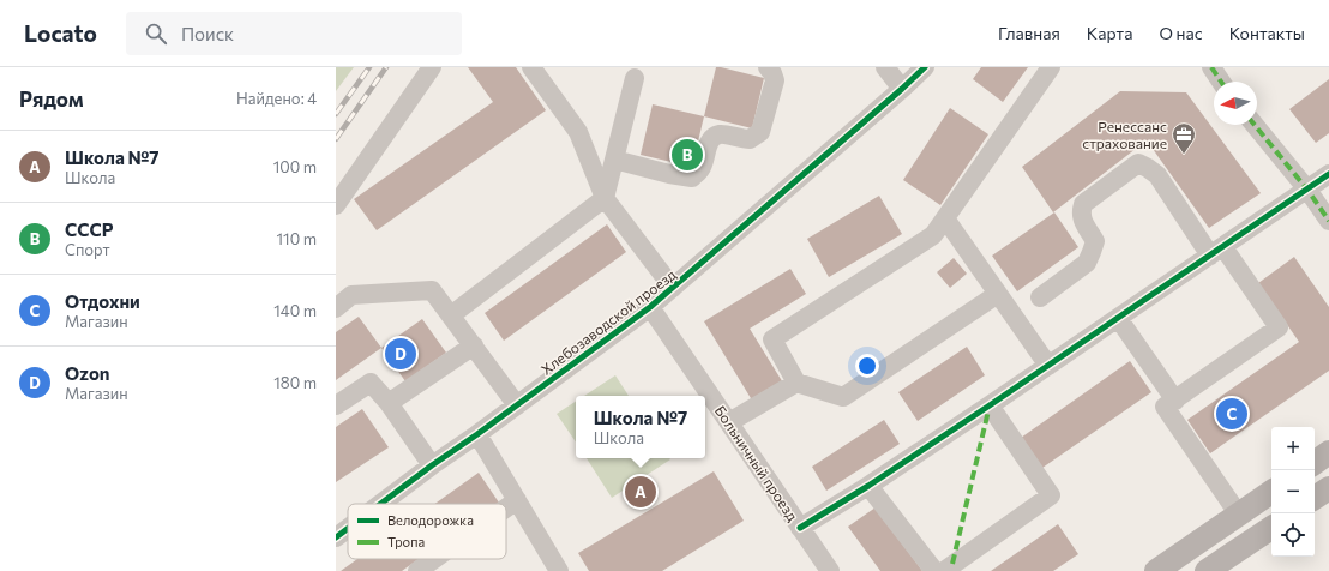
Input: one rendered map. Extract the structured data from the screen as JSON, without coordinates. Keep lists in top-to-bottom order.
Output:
{
  "streets": {
    "street": ["Хлебозаводской проезд", "Больничный проезд"]
  },
  "crossings": [
    ["Хлебозаводской проезд", "Больничный проезд"]
  ],
  "places": {
    "office": ["Ренессанс страхование"]
  },
  "legend": ["Велодорожка", "Тропа"],
  "north": "left",
  "page": {
    "header": "Locato",
    "search": "Поиск",
    "nav": [
      "Главная",
      "Карта",
      "О нас",
      "Контакты"
    ],
    "heading": ["Рядом", "Найдено: 4"],
    "list": [
      {
        "mark": "A",
        "name": "Школа №7",
        "note": "Школа",
        "value": "100 m"
      },
      {
        "mark": "B",
        "name": "СССР",
        "note": "Спорт",
        "value": "110 m"
      },
      {
        "mark": "C",
        "name": "Отдохни",
        "note": "Магазин",
        "value": "140 m"
      },
      {
        "mark": "D",
        "name": "Ozon",
        "note": "Магазин",
        "value": "180 m"
      }
    ],
    "pins": [
      "B",
      "D",
      "C",
      "A"
    ],
    "popup": ["Школа №7", "Школа"],
    "map_buttons": ["+", "−"]
  }
}
